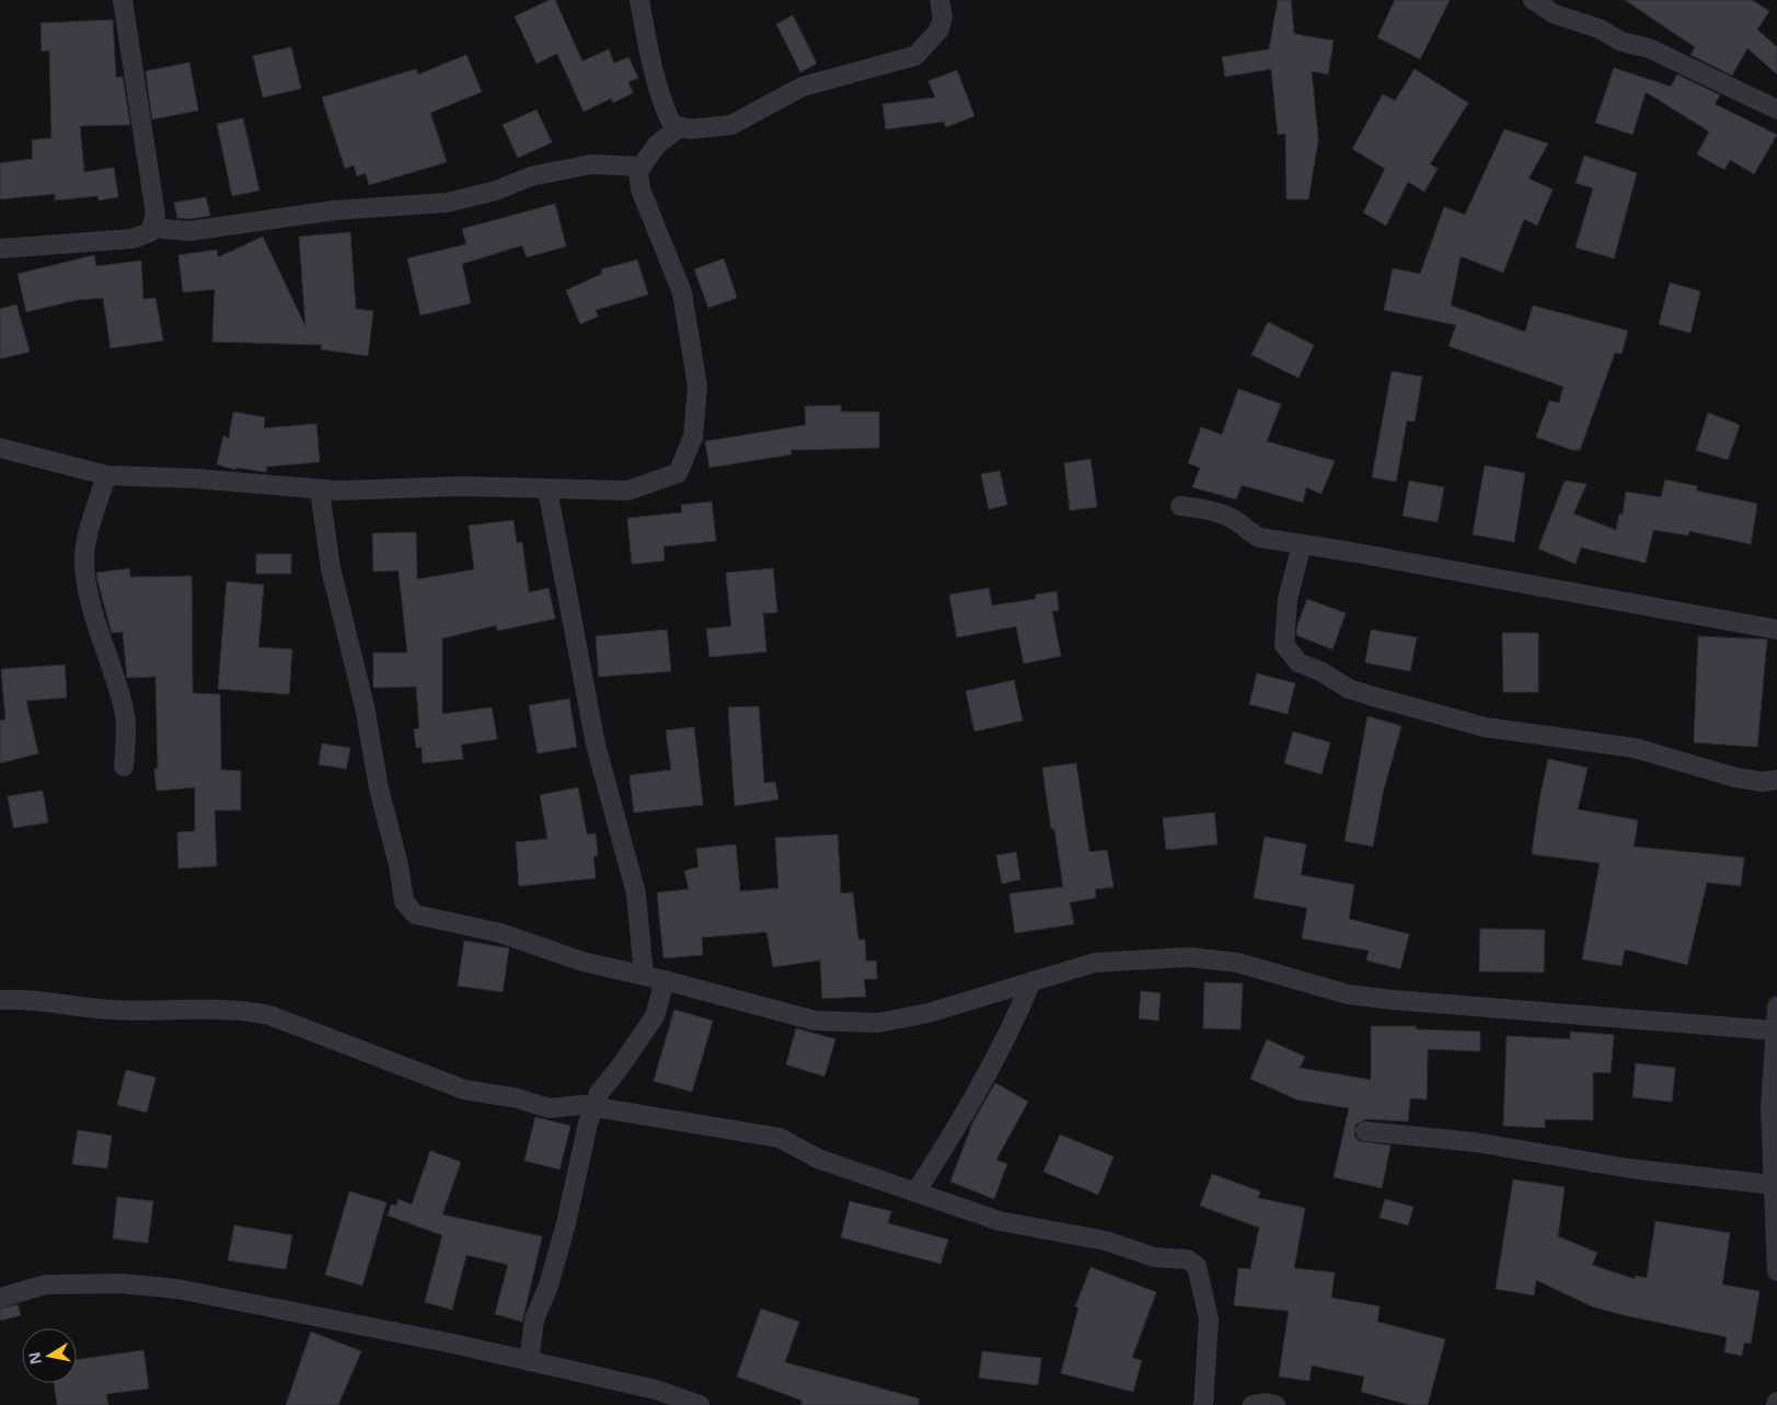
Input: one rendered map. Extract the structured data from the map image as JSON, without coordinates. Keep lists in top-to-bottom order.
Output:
{
  "north": "left"
}
